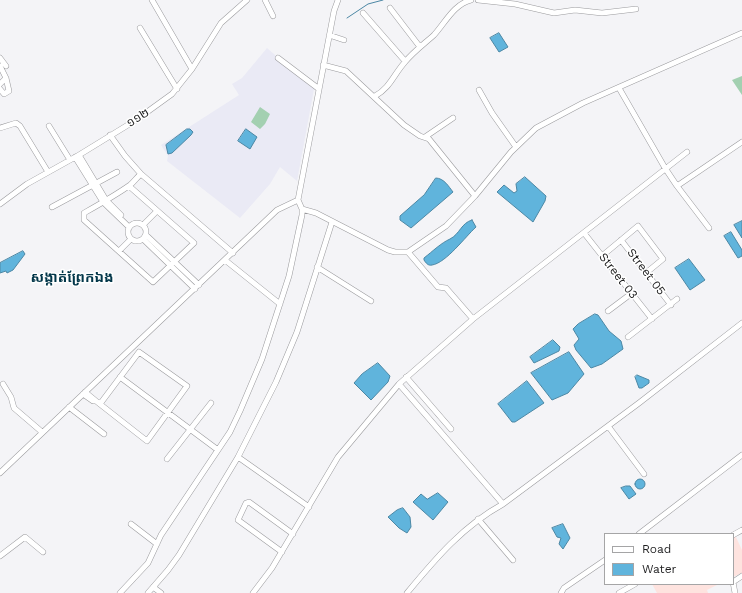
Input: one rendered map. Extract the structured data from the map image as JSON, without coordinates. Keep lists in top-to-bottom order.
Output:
{
  "streets": {
    "street": ["១១២", "Street 05", "Street 03"]
  },
  "districts": ["សង្កាត់ព្រែកឯង"],
  "legend": ["Road", "Water"]
}
